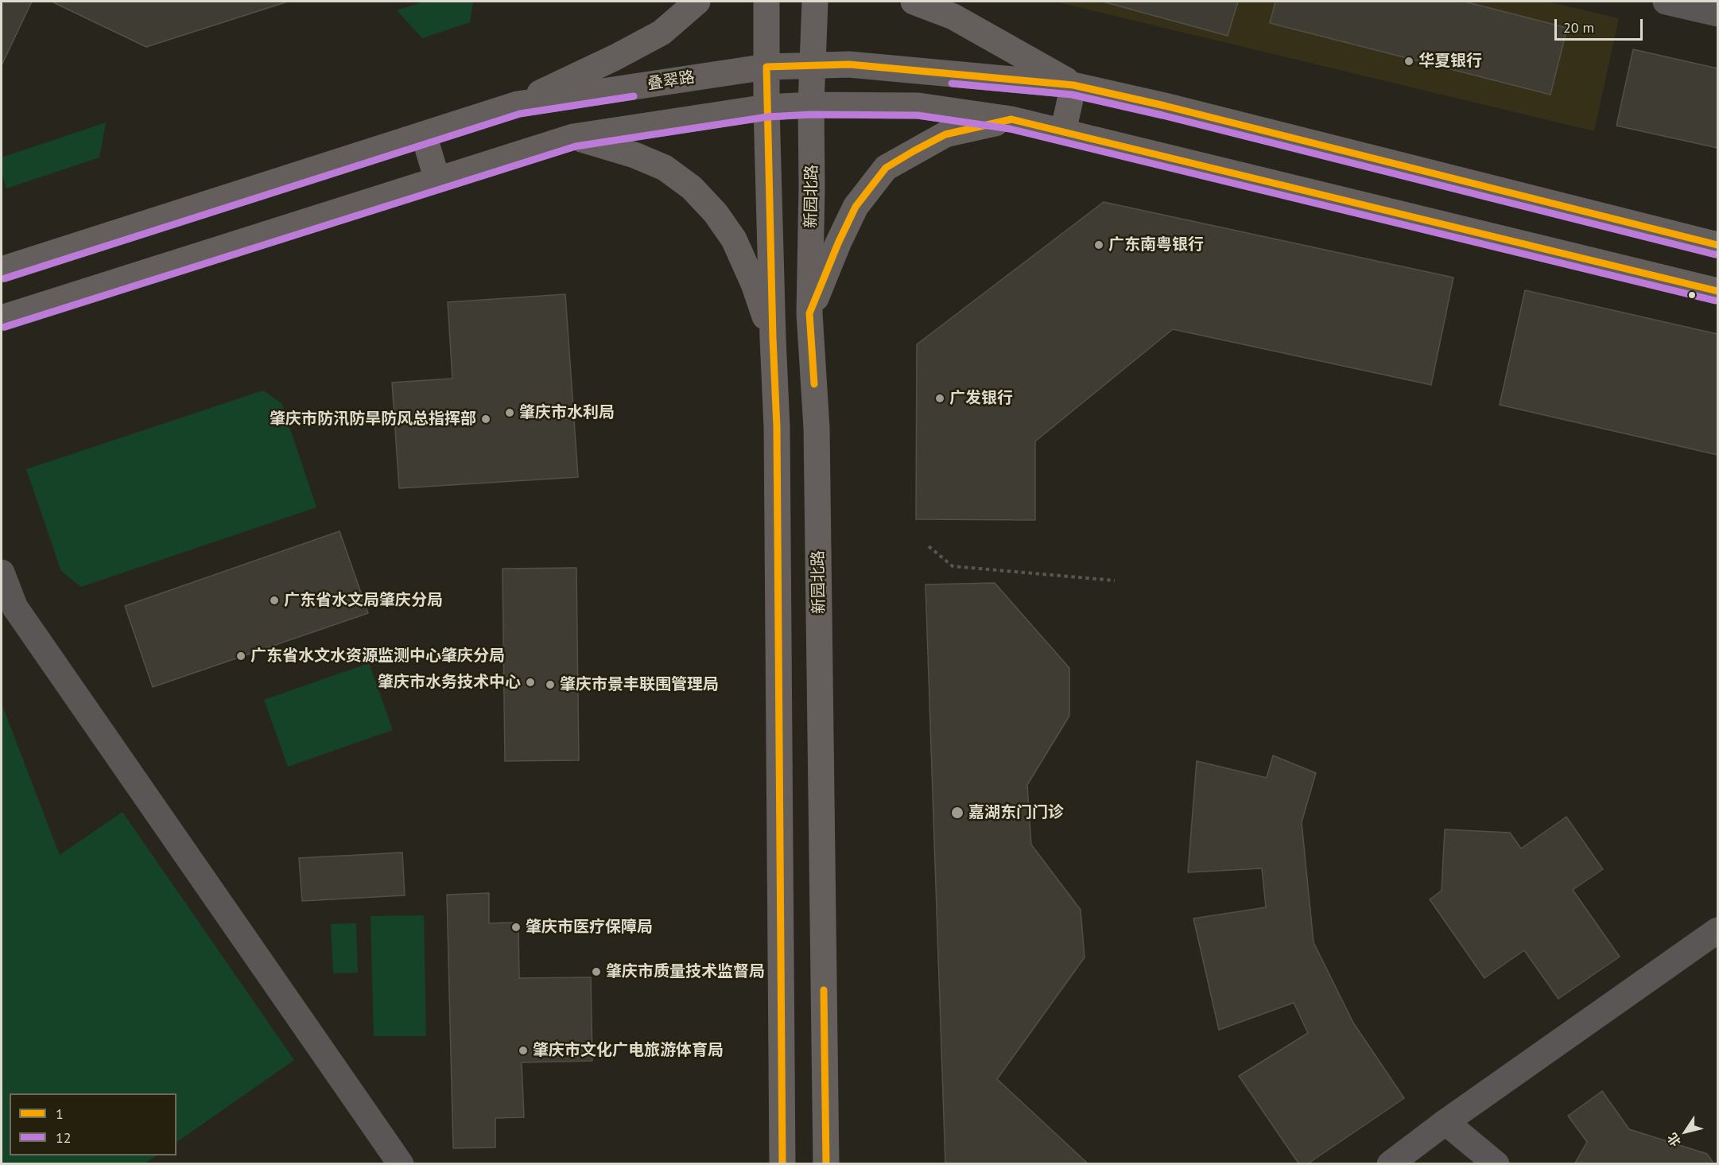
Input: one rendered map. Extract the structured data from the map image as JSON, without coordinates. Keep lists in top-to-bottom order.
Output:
{
  "streets": {
    "main road": ["叠翠路", "新园北路"]
  },
  "crossings": [
    ["叠翠路", "新园北路"]
  ],
  "places": [
    "华夏银行",
    "广东南粤银行",
    "广发银行",
    "肇庆市水利局",
    "肇庆市防汛防旱防风总指挥部",
    "广东省水文局肇庆分局",
    "广东省水文水资源监测中心肇庆分局",
    "肇庆市水务技术中心",
    "肇庆市景丰联围管理局",
    "嘉湖东门门诊",
    "肇庆市医疗保障局",
    "肇庆市质量技术监督局",
    "肇庆市文化广电旅游体育局"
  ],
  "lines": ["transit line 1", "transit line 12"],
  "legend": ["1", "12"],
  "scale_bar": "20 m",
  "north": "bottom left"
}
